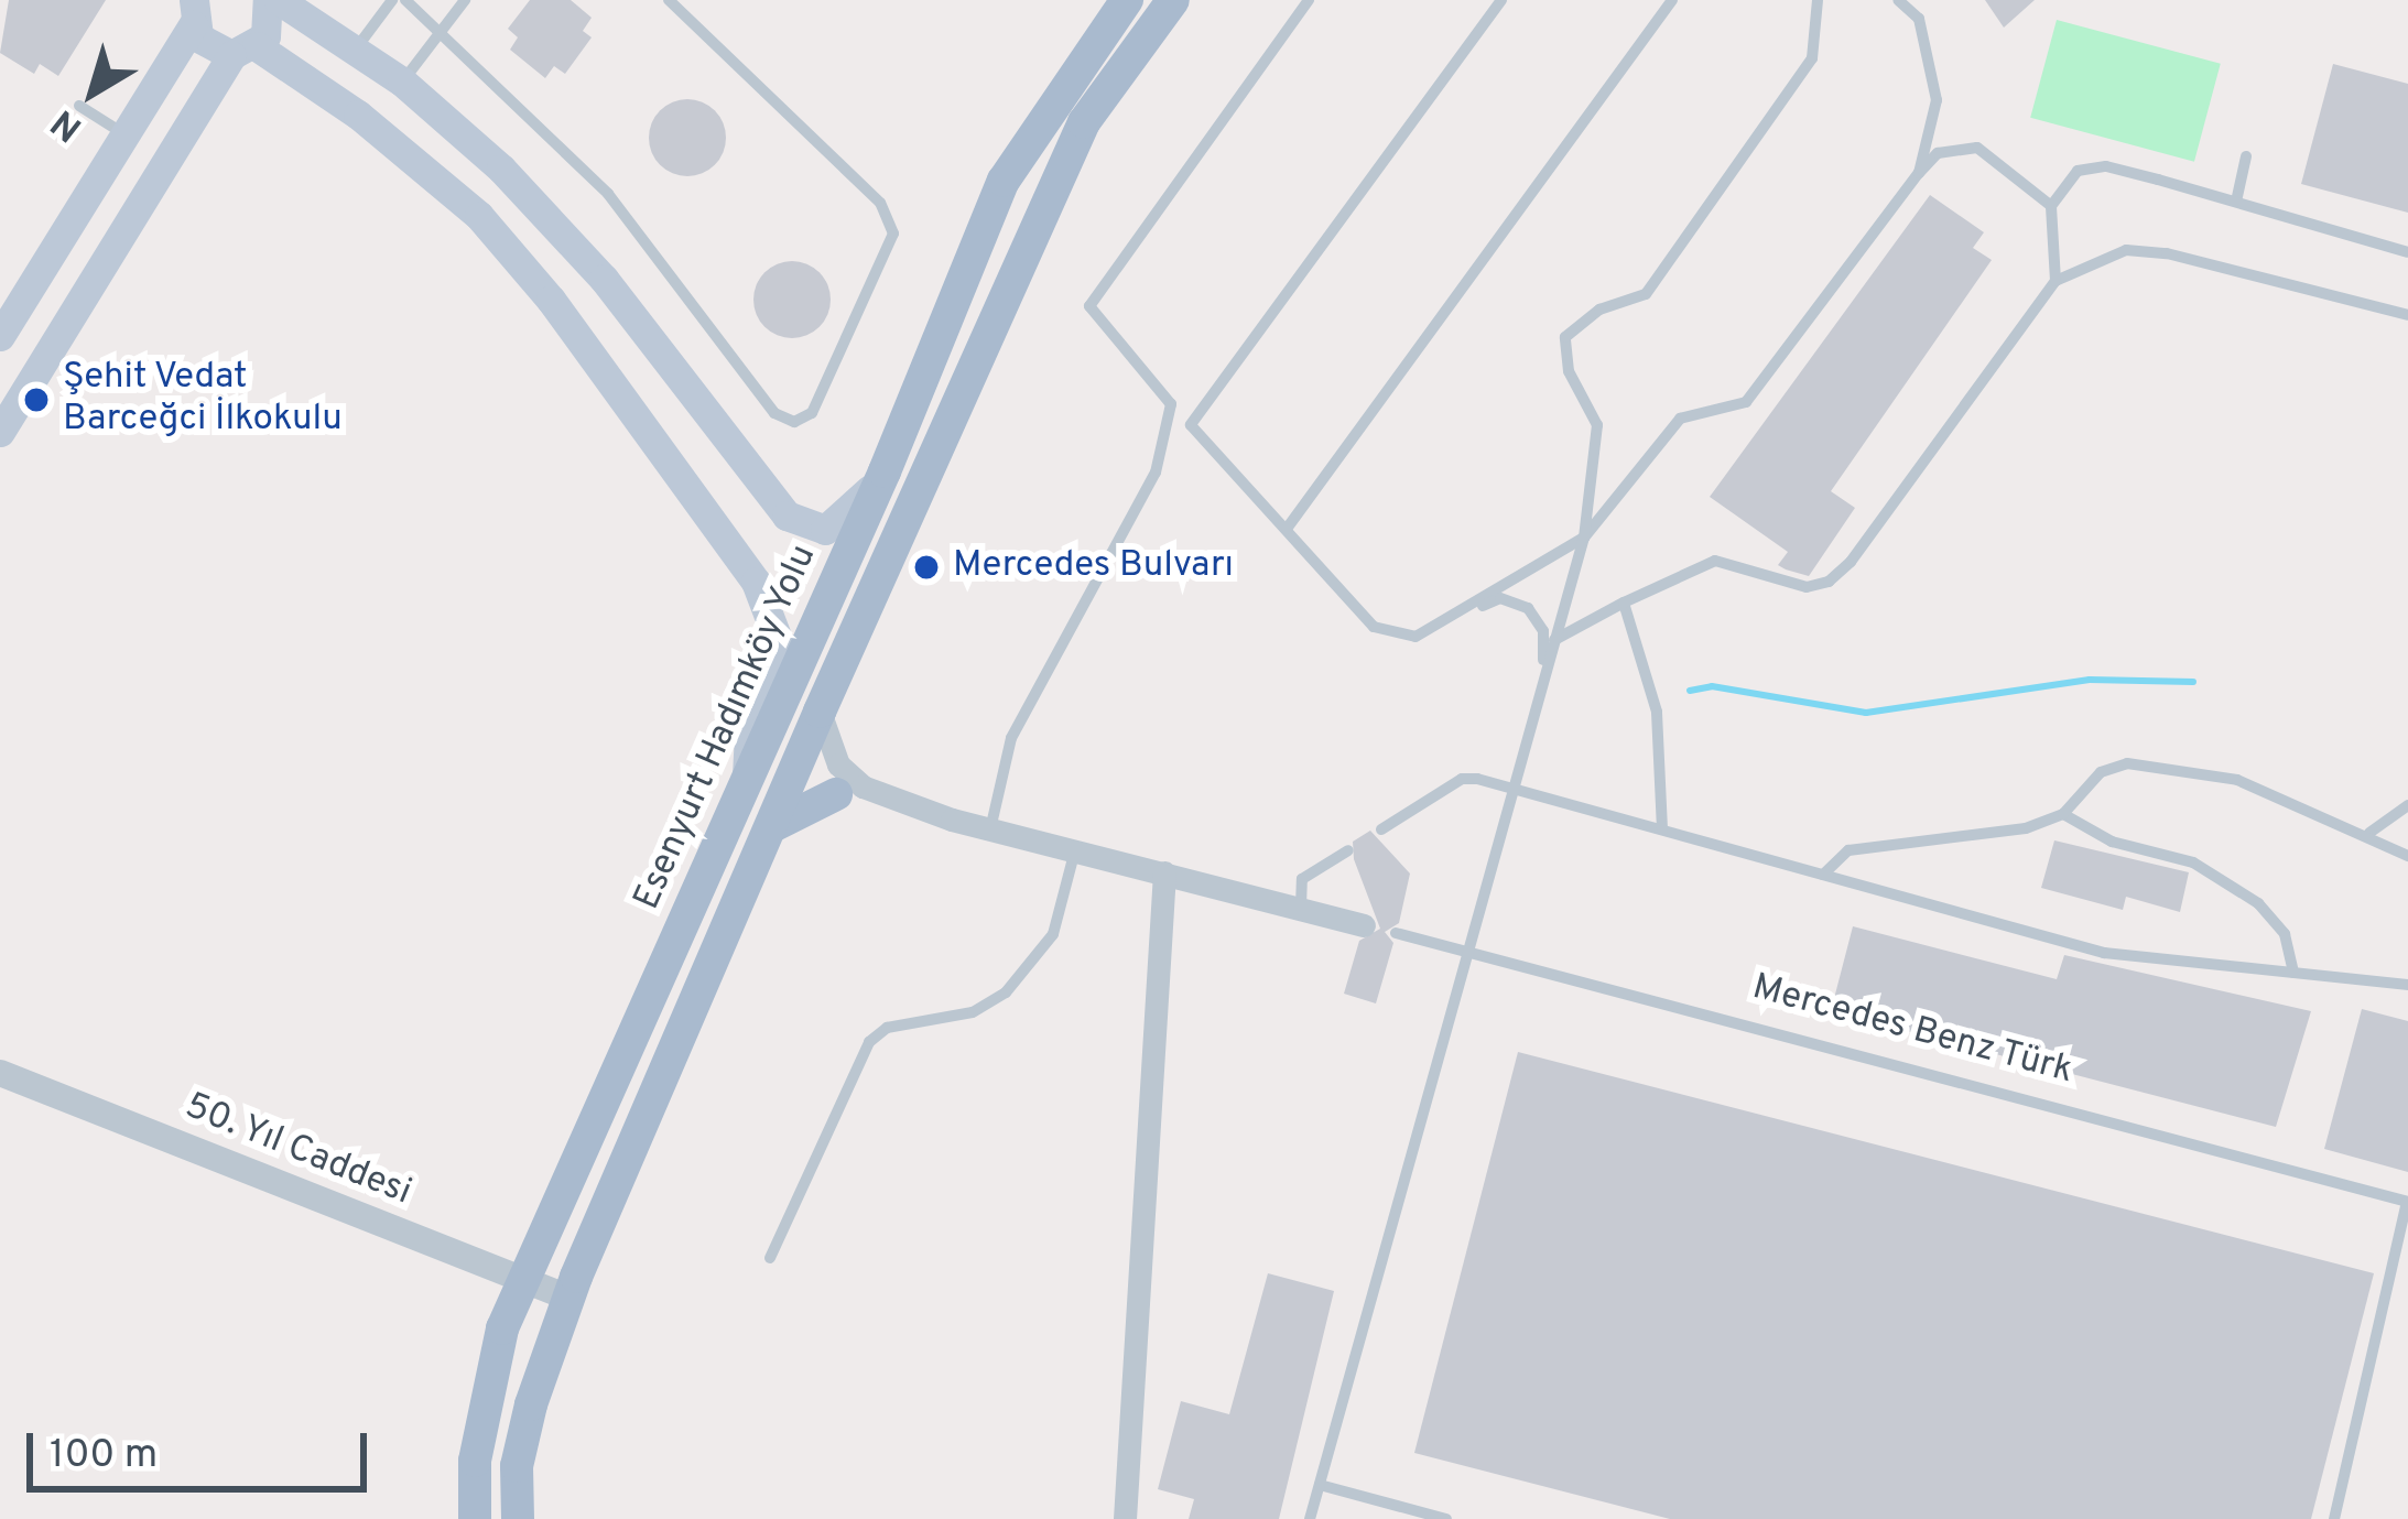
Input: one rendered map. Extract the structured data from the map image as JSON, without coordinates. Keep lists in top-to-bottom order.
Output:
{
  "streets": {
    "main road": ["Esenyurt Hadımköy Yolu"],
    "street": ["50. Yıl Caddesi"],
    "lane": ["Mercedes Benz Türk"]
  },
  "crossings": [
    ["Esenyurt Hadımköy Yolu", "50. Yıl Caddesi"]
  ],
  "places": ["Şehit Vedat Barceğci İlkokulu", "Mercedes Bulvarı"],
  "scale_bar": "100 m",
  "north": "bottom left"
}
